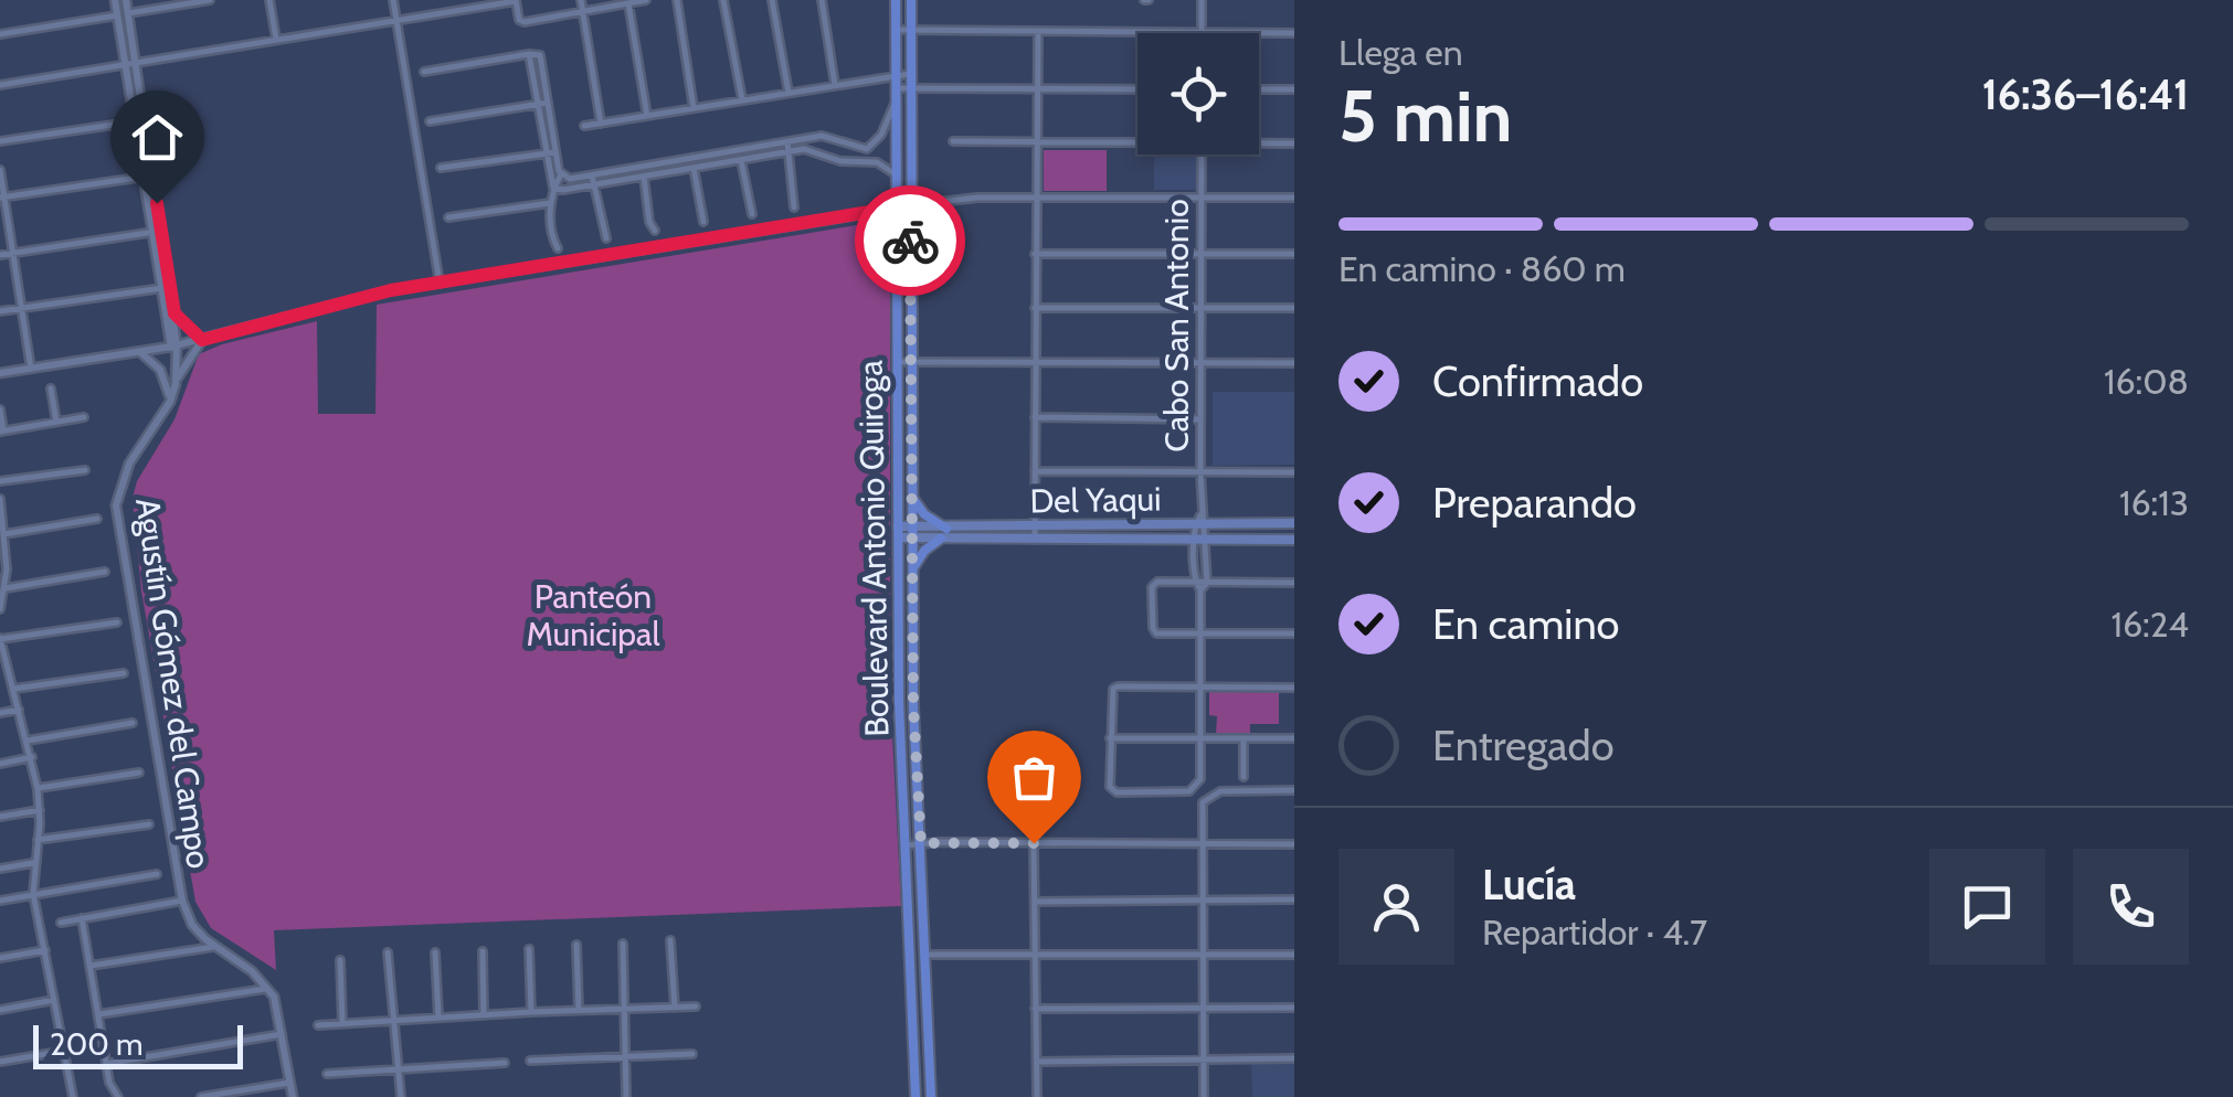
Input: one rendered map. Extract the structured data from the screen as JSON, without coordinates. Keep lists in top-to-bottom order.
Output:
{
  "streets": {
    "main road": ["Del Yaqui", "Boulevard Antonio Quiroga"],
    "street": ["Cabo San Antonio", "Agustín Gómez del Campo"]
  },
  "crossings": [
    ["Cabo San Antonio", "Del Yaqui"],
    ["Del Yaqui", "Boulevard Antonio Quiroga"]
  ],
  "parks": ["Panteón Municipal"],
  "scale_bar": "200 m",
  "page": {
    "heading": ["5 min", "Llega en", "16:36–16:41"],
    "panel": ["Lucía", "Repartidor · 4.7"],
    "bar": "En camino · 860 m",
    "list": [
      ["Confirmado", "16:08"],
      ["Preparando", "16:13"],
      ["En camino", "16:24"],
      "Entregado"
    ],
    "scale": "200 m"
  }
}
